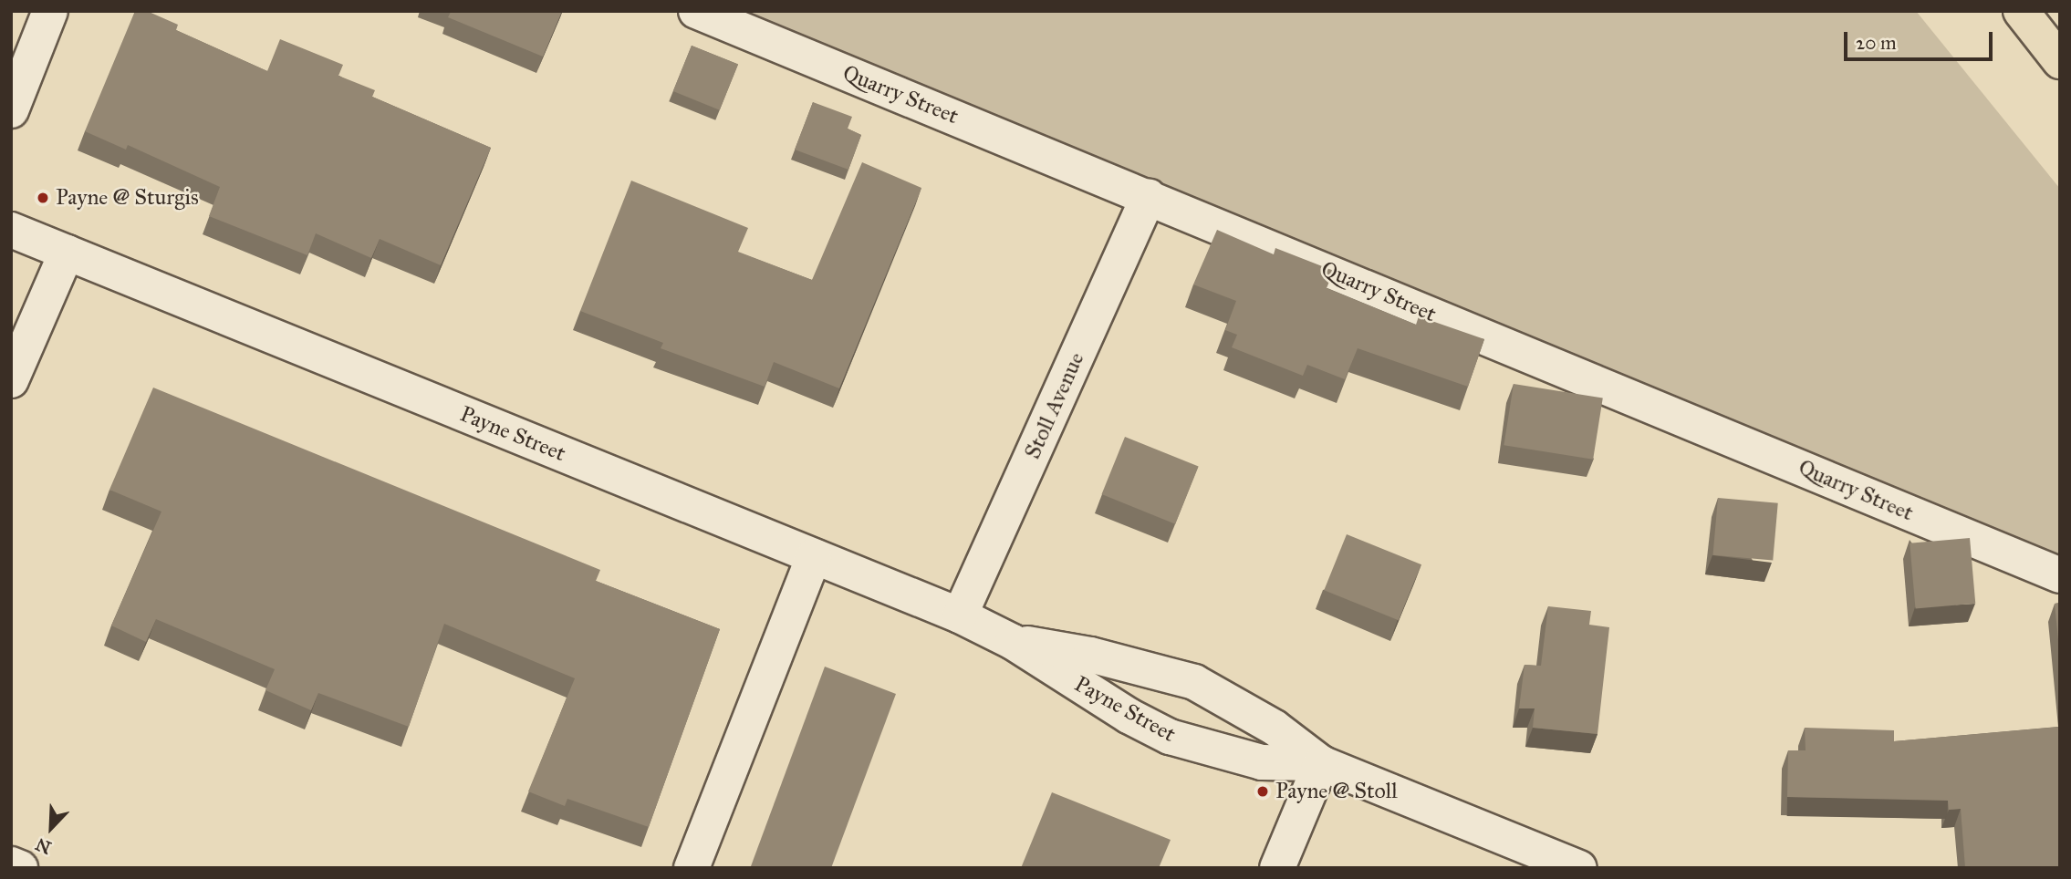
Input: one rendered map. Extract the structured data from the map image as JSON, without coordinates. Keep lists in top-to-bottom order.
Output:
{
  "streets": {
    "street": ["Quarry Street", "Stoll Avenue", "Payne Street"]
  },
  "crossings": [
    ["Quarry Street", "Stoll Avenue"],
    ["Stoll Avenue", "Payne Street"]
  ],
  "places": ["Payne @ Sturgis", "Payne @ Stoll"],
  "scale_bar": "20 m",
  "north": "bottom left"
}
